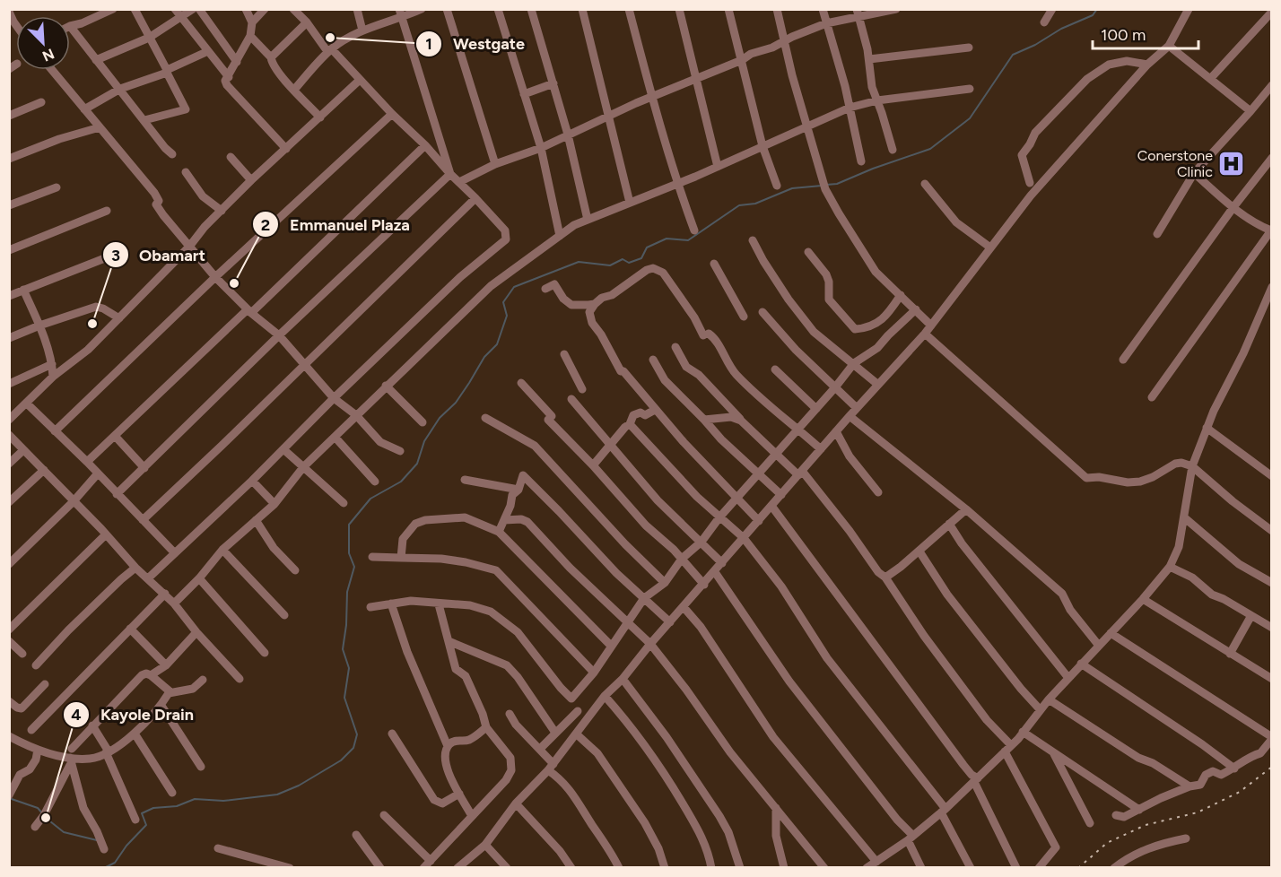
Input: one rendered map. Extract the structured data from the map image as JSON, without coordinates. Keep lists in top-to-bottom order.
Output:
{
  "places": {
    "other": [
      "Westgate",
      "Emmanuel Plaza",
      "Obamart",
      "Kayole Drain"
    ],
    "hospital": ["Conerstone Clinic"]
  },
  "scale_bar": "100 m",
  "north": "bottom right"
}
